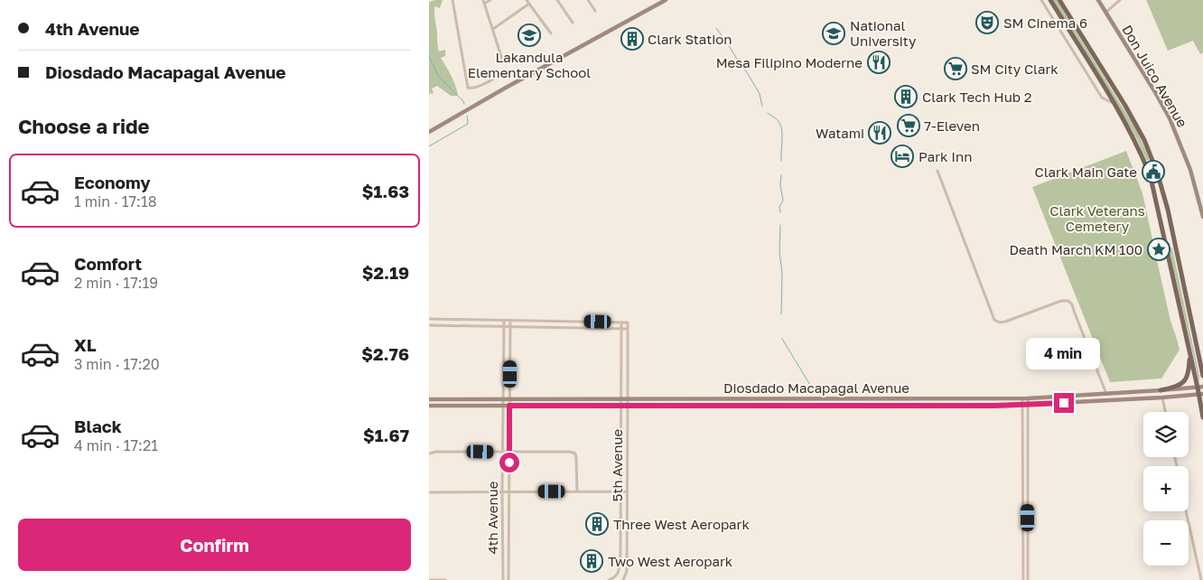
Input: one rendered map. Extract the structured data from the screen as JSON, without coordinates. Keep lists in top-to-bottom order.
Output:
{
  "streets": {
    "main road": ["Don Juico Avenue", "Diosdado Macapagal Avenue"],
    "street": ["5th Avenue", "4th Avenue"]
  },
  "crossings": [
    ["Diosdado Macapagal Avenue", "5th Avenue"],
    ["Diosdado Macapagal Avenue", "4th Avenue"]
  ],
  "parks": ["Clark Veterans Cemetery"],
  "places": {
    "theatre": ["SM Cinema 6"],
    "school or university": ["National University", "Lakandula Elementary School"],
    "building": [
      "Clark Station",
      "Clark Tech Hub 2",
      "Three West Aeropark",
      "Two West Aeropark"
    ],
    "restaurant": ["Mesa Filipino Moderne", "Watami"],
    "supermarket": ["SM City Clark", "7-Eleven"],
    "hotel": ["Park Inn"],
    "public building": ["Clark Main Gate"],
    "place": ["Death March KM 100"]
  },
  "page": {
    "banner": ["4th Avenue", "Diosdado Macapagal Avenue"],
    "heading": "Choose a ride",
    "list": [
      {
        "name": "Economy",
        "note": "1 min · 17:18",
        "value": "$1.63"
      },
      {
        "name": "Comfort",
        "note": "2 min · 17:19",
        "value": "$2.19"
      },
      {
        "name": "XL",
        "note": "3 min · 17:20",
        "value": "$2.76"
      },
      {
        "name": "Black",
        "note": "4 min · 17:21",
        "value": "$1.67"
      }
    ],
    "bubble": "4 min",
    "map_buttons": ["+", "−"],
    "buttons": "Confirm"
  }
}
